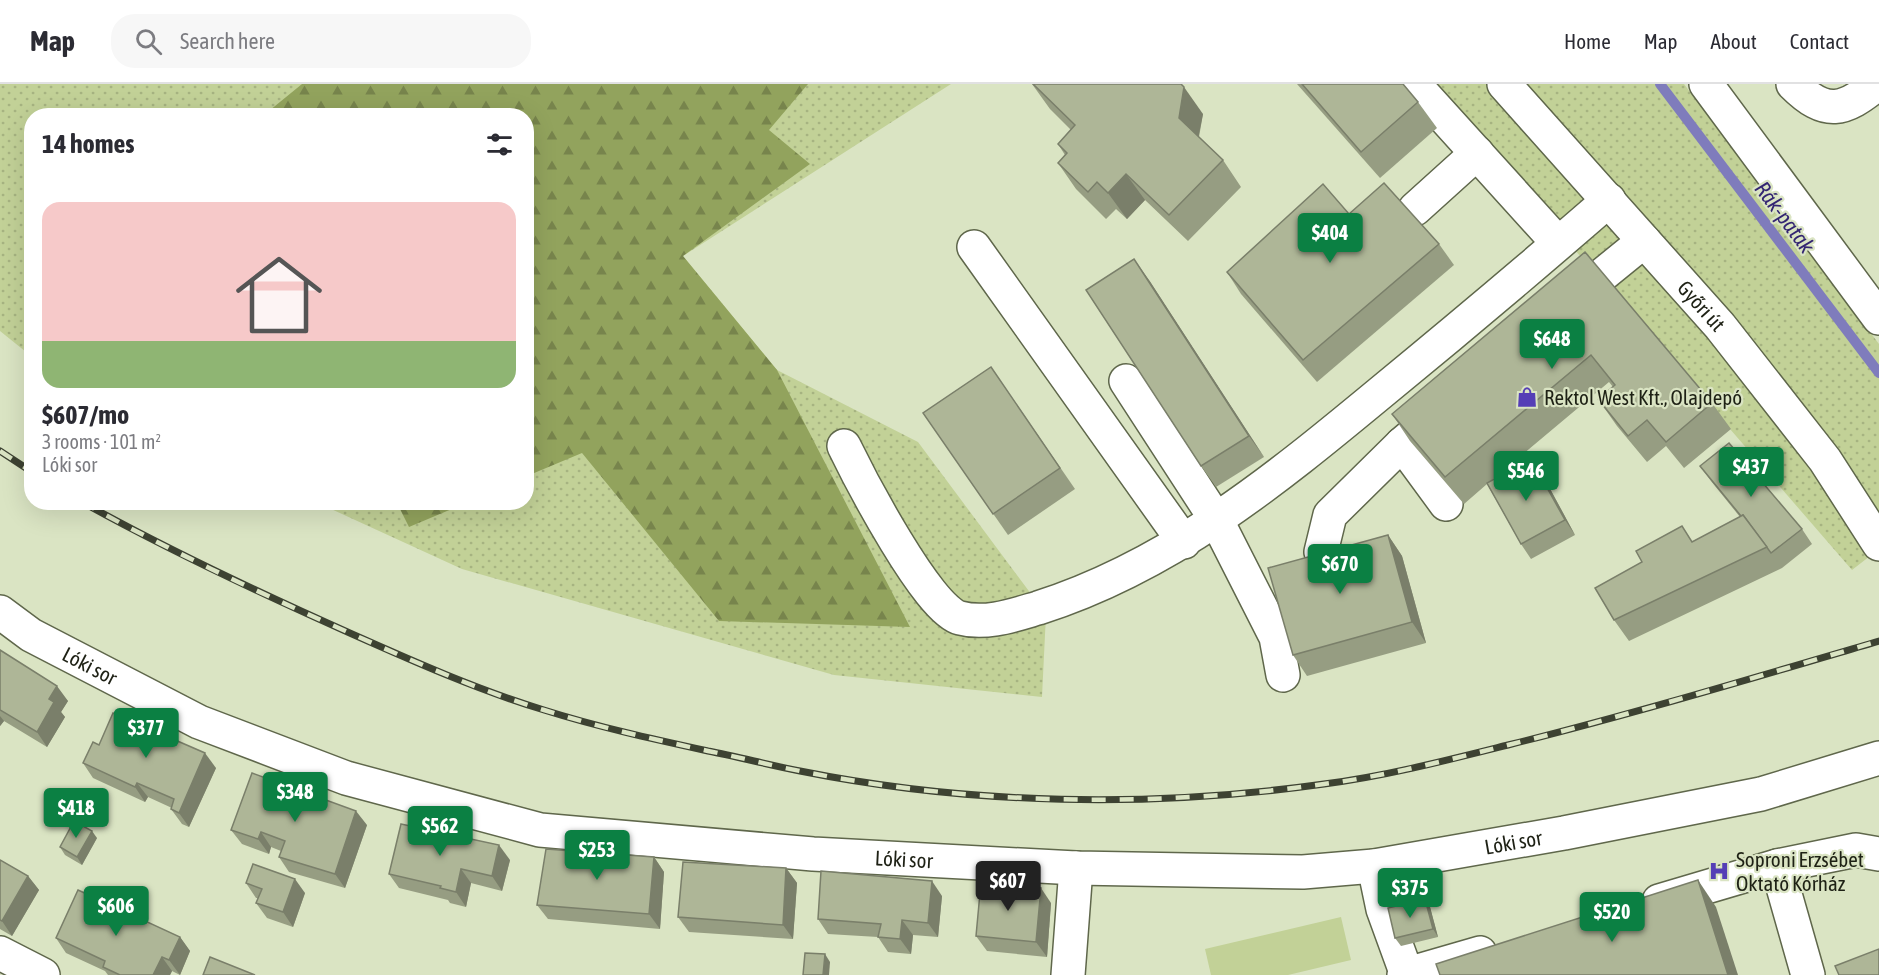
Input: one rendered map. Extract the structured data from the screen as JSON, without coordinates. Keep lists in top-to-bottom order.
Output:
{
  "streets": {
    "street": ["Győri út", "Lóki sor"]
  },
  "water": ["Rák-patak"],
  "places": {
    "shop": ["Rektol West Kft., Olajdepó"],
    "hospital": ["Soproni Erzsébet Oktató Kórház"]
  },
  "page": {
    "header": "Map",
    "search": "Search here",
    "nav": [
      "Home",
      "Map",
      "About",
      "Contact"
    ],
    "heading": "14 homes",
    "list": [
      {
        "name": "$607/mo",
        "note": "3 rooms · 101 m² · Lóki sor"
      }
    ],
    "price": [
      "$404",
      "$648",
      "$437",
      "$546",
      "$670",
      "$377",
      "$348",
      "$418",
      "$562",
      "$253",
      "$607",
      "$375",
      "$606",
      "$520"
    ]
  }
}
